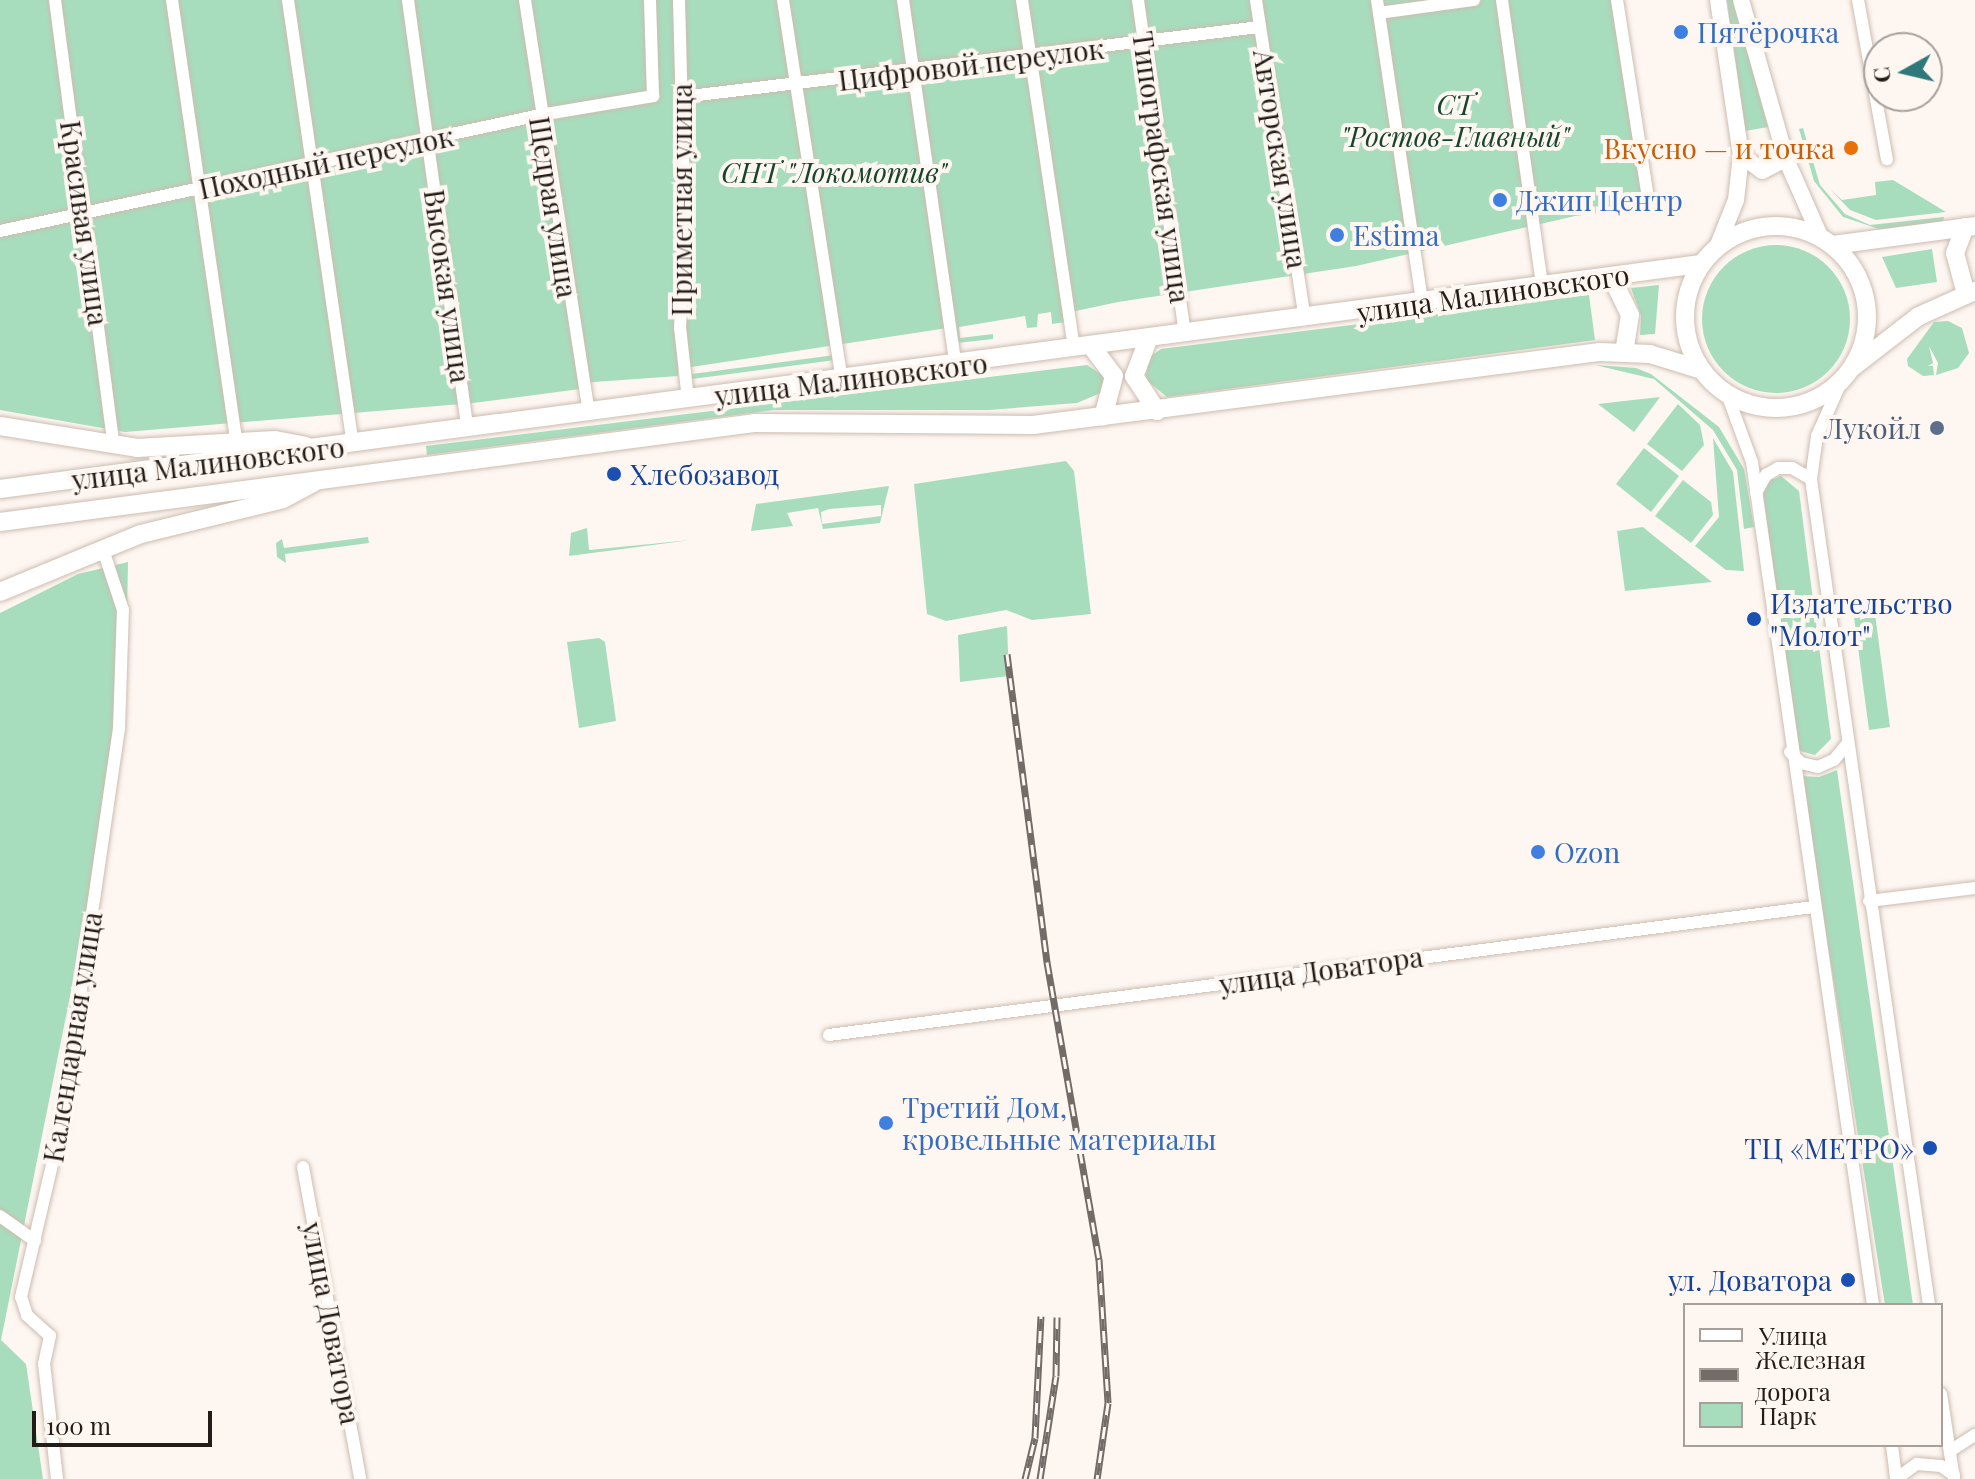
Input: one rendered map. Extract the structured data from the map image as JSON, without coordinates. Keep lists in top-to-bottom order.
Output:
{
  "streets": {
    "highway": ["улица Малиновского"],
    "street": [
      "Цифровой переулок",
      "Авторская улица",
      "Походный переулок",
      "Типографская улица",
      "Приметная улица",
      "Щедрая улица",
      "Красивая улица",
      "Высокая улица",
      "улица Доватора",
      "Календарная улица"
    ]
  },
  "crossings": [
    ["Цифровой переулок", "Авторская улица"],
    ["Цифровой переулок", "Типографская улица"],
    ["Цифровой переулок", "Приметная улица"],
    ["Авторская улица", "улица Малиновского"],
    ["Походный переулок", "Щедрая улица"],
    ["Походный переулок", "Красивая улица"],
    ["Походный переулок", "Высокая улица"],
    ["Типографская улица", "улица Малиновского"],
    ["Приметная улица", "улица Малиновского"],
    ["Щедрая улица", "улица Малиновского"],
    ["Высокая улица", "улица Малиновского"]
  ],
  "parks": ["СТ \"Ростов-Главный\"", "СНТ \"Локомотив\""],
  "places": [
    "Пятёрочка",
    "Вкусно — и точка",
    "Джип Центр",
    "Estima",
    "Лукойл",
    "Хлебозавод",
    "Издательство \"Молот\"",
    "Ozon",
    "Третий Дом, кровельные материалы",
    "ТЦ «МЕТРО»",
    "ул. Доватора"
  ],
  "legend": ["Улица", "Железная дорога", "Парк"],
  "scale_bar": "100 m",
  "north": "left"
}
